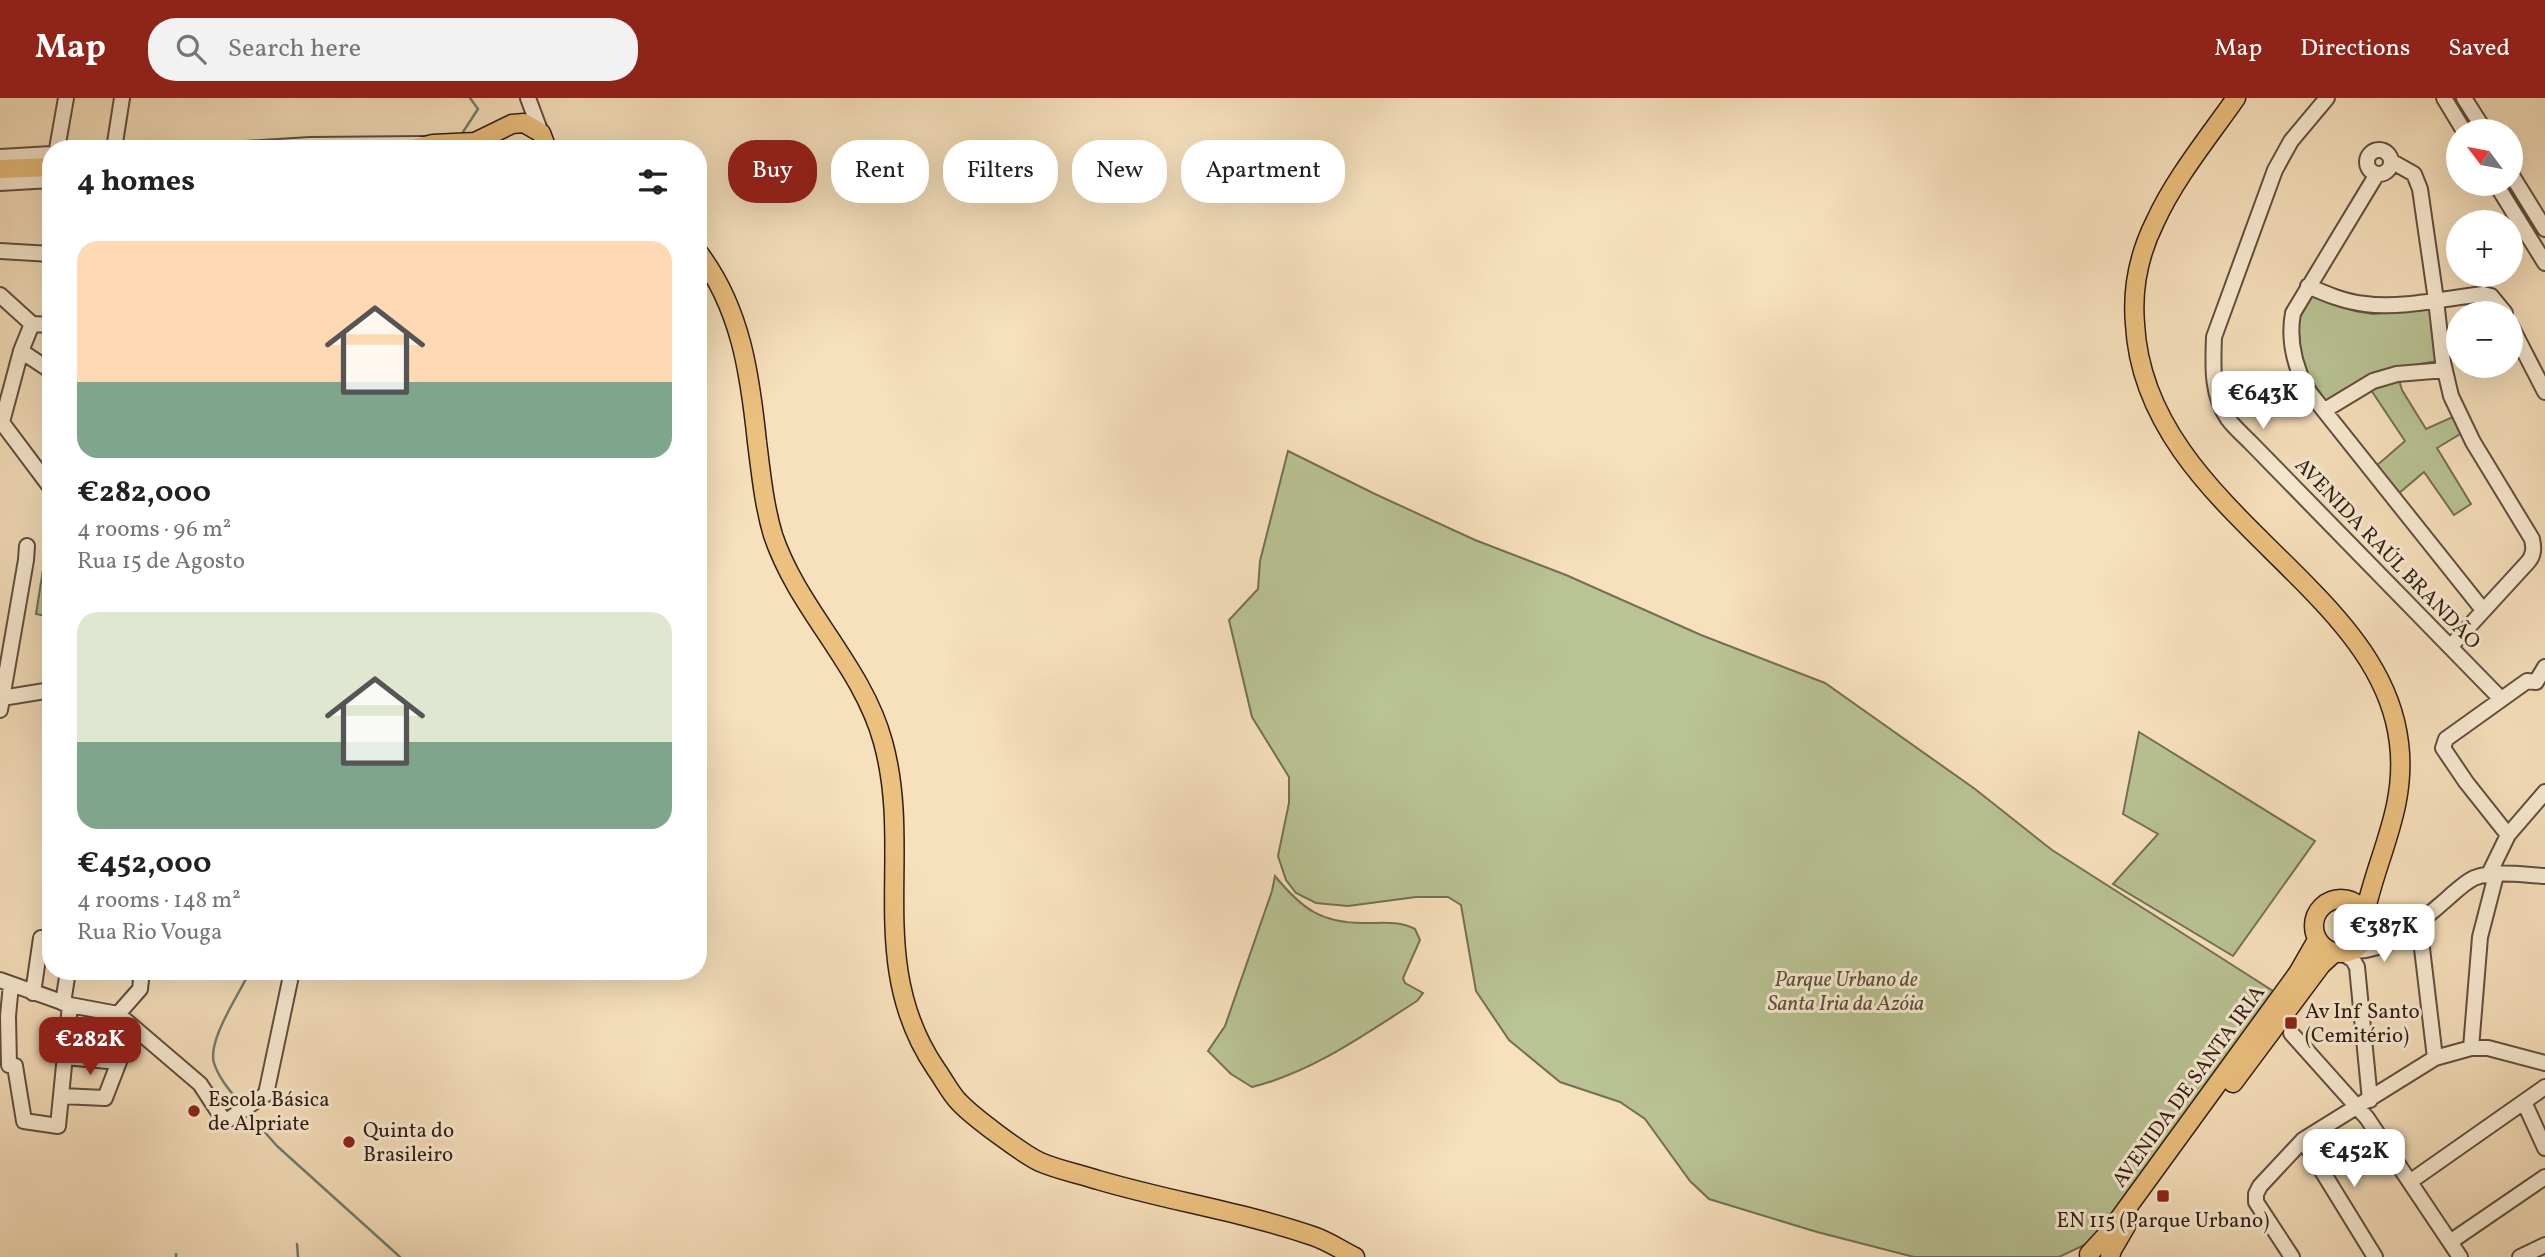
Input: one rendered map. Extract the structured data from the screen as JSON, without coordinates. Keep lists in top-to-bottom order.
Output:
{
  "streets": {
    "main road": ["AVENIDA DE SANTA IRIA"],
    "street": ["AVENIDA RAÚL BRANDÃO"]
  },
  "parks": ["Parque Urbano de Santa Iria da Azóia"],
  "places": {
    "transit": ["Av Inf Santo (Cemitério)", "EN 115 (Parque Urbano)"],
    "other": ["Escola Básica de Alpriate", "Quinta do Brasileiro"]
  },
  "north": "top left",
  "page": {
    "header": "Map",
    "search": "Search here",
    "nav": ["Map", "Directions", "Saved"],
    "map_buttons": ["+", "−"],
    "chip": [
      "Buy",
      "Rent",
      "Filters",
      "New",
      "Apartment"
    ],
    "heading": "4 homes",
    "list": [
      {
        "name": "€282,000",
        "note": "4 rooms · 96 m² · Rua 15 de Agosto"
      },
      {
        "name": "€452,000",
        "note": "4 rooms · 148 m² · Rua Rio Vouga"
      }
    ],
    "price": [
      "€643K",
      "€387K",
      "€282K",
      "€452K"
    ]
  }
}
